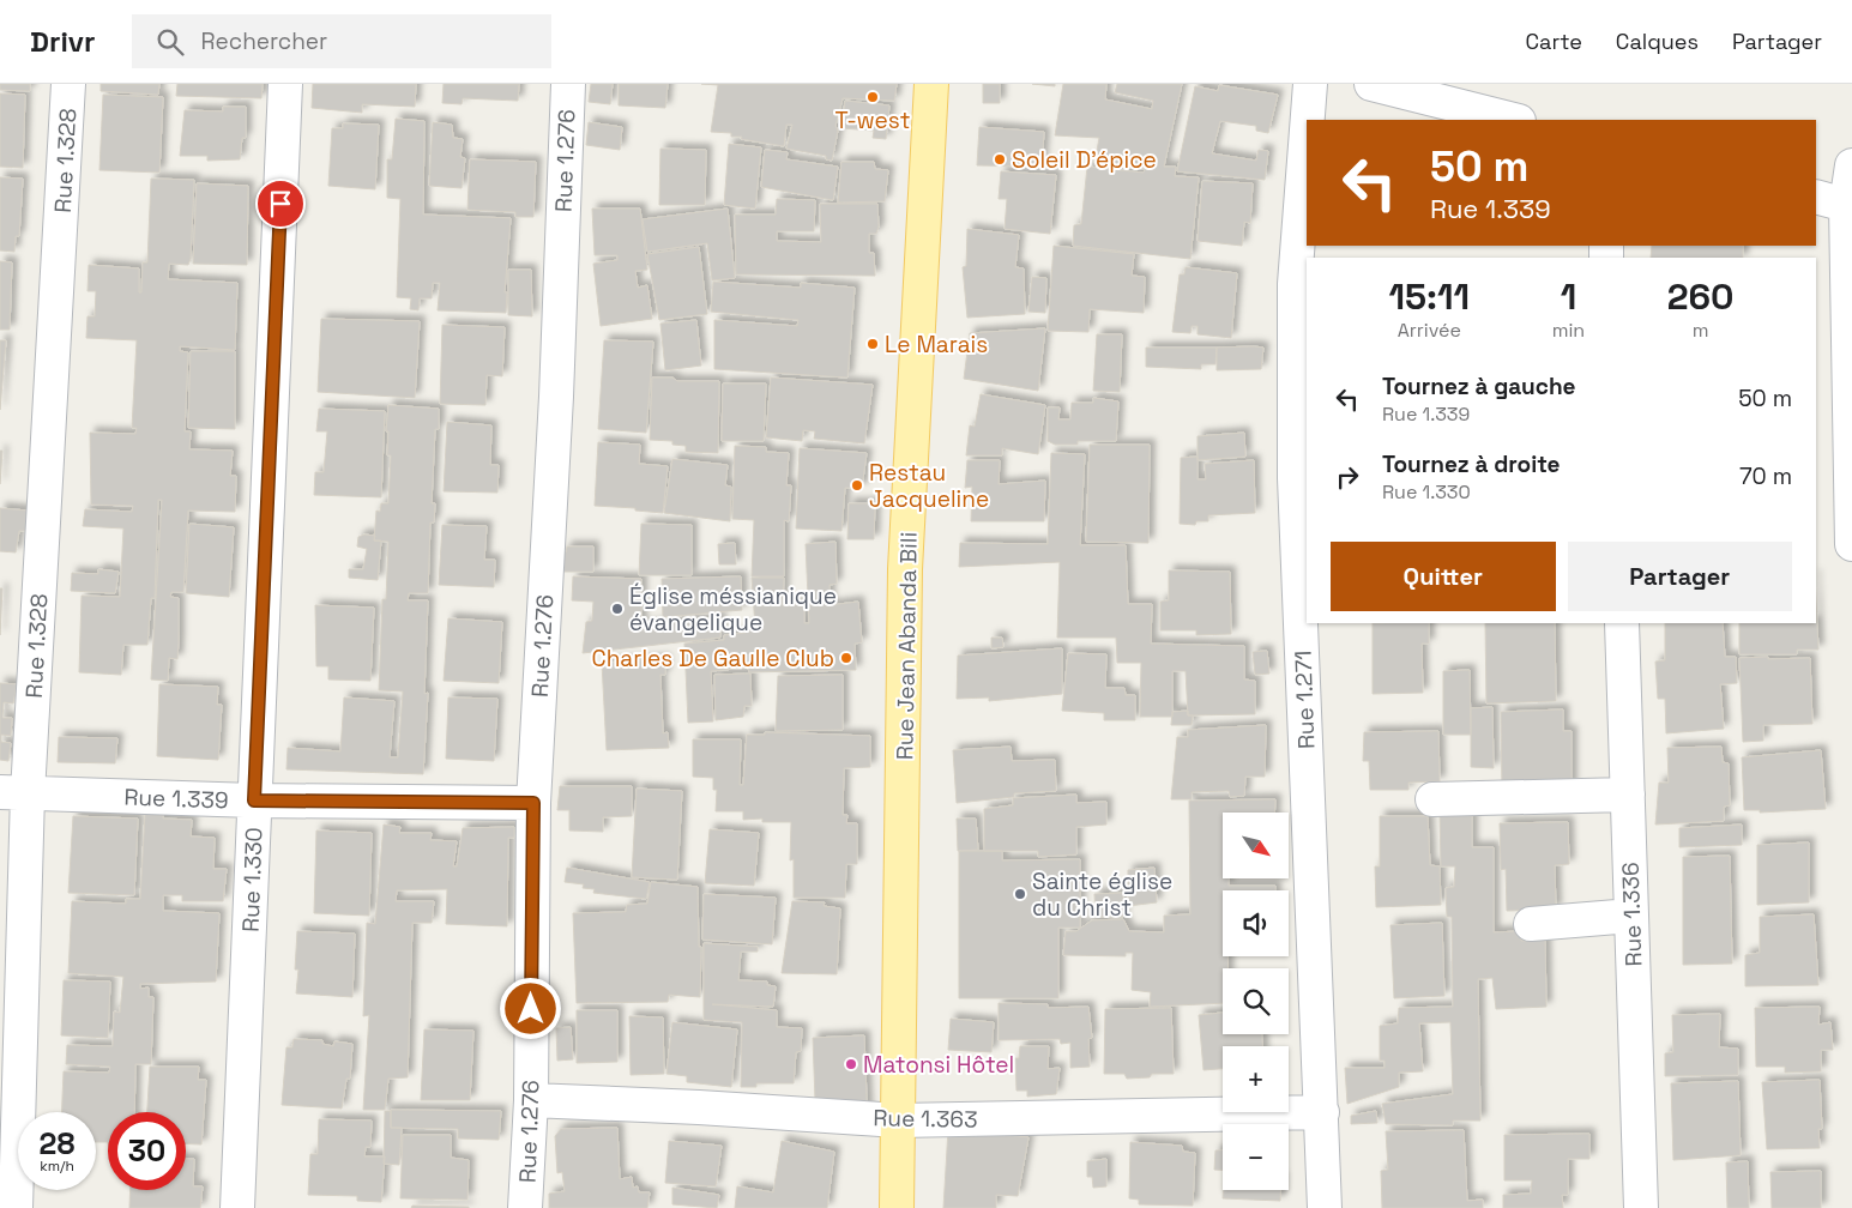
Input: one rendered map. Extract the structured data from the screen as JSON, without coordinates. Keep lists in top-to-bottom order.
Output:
{
  "streets": {
    "main road": ["Rue Jean Abanda Bili"],
    "street": [
      "Rue 1.328",
      "Rue 1.276",
      "Rue 1.271",
      "Rue 1.339",
      "Rue 1.330",
      "Rue 1.336",
      "Rue 1.363"
    ]
  },
  "crossings": [
    ["Rue 1.328", "Rue 1.339"],
    ["Rue 1.276", "Rue 1.339"],
    ["Rue 1.276", "Rue 1.363"],
    ["Rue Jean Abanda Bili", "Rue 1.363"],
    ["Rue 1.271", "Rue 1.363"],
    ["Rue 1.339", "Rue 1.330"]
  ],
  "places": [
    "T-west",
    "Soleil D'épice",
    "Le Marais",
    "Restau Jacqueline",
    "Église méssianique évangelique",
    "Charles De Gaulle Club",
    "Sainte église du Christ",
    "Matonsi Hôtel"
  ],
  "north": "bottom right",
  "page": {
    "header": "Drivr",
    "search": "Rechercher",
    "nav": ["Carte", "Calques", "Partager"],
    "turn": ["50 m", "Rue 1.339"],
    "eta": [
      "15:11",
      "Arrivée",
      "1",
      "min",
      "260",
      "m"
    ],
    "list": [
      {
        "name": "Tournez à gauche",
        "note": "Rue 1.339",
        "value": "50 m"
      },
      {
        "name": "Tournez à droite",
        "note": "Rue 1.330",
        "value": "70 m"
      }
    ],
    "buttons": ["Quitter", "Partager"],
    "map_buttons": ["+", "−"],
    "speed": "28 km/h",
    "limit": "30"
  }
}
